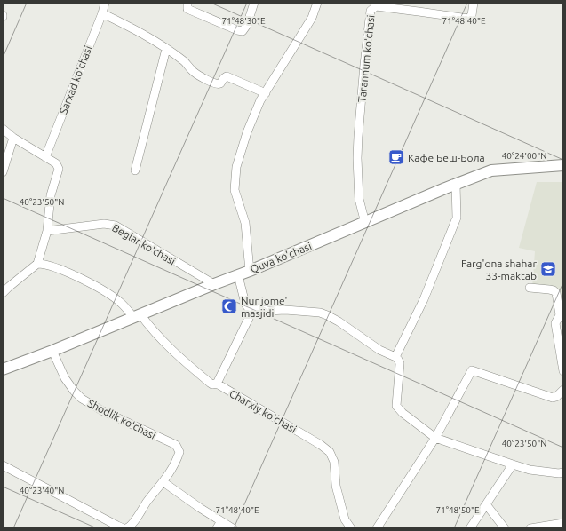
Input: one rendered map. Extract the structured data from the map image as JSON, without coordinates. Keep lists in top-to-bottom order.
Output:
{
  "streets": {
    "main road": ["Quva ko'chasi"],
    "street": [
      "Tarannum koʻchasi",
      "Sarxad koʻchasi",
      "Beglar koʻchasi",
      "Charxiy koʻchasi",
      "Shodlik koʻchasi"
    ]
  },
  "crossings": [
    ["Tarannum koʻchasi", "Quva ko'chasi"],
    ["Beglar koʻchasi", "Quva ko'chasi"],
    ["Quva ko'chasi", "Charxiy koʻchasi"],
    ["Quva ko'chasi", "Shodlik koʻchasi"]
  ],
  "places": {
    "cafe": ["Кафе Беш-Бола"],
    "school or university": ["Farg'ona shahar 33-maktab"],
    "mosque": ["Nur jome' masjidi"]
  },
  "coordinates": [
    "71°48'30\"E",
    "71°48'40\"E",
    "40°24'00\"N",
    "40°23'50\"N",
    "40°23'40\"N",
    "71°48'50\"E"
  ]
}
